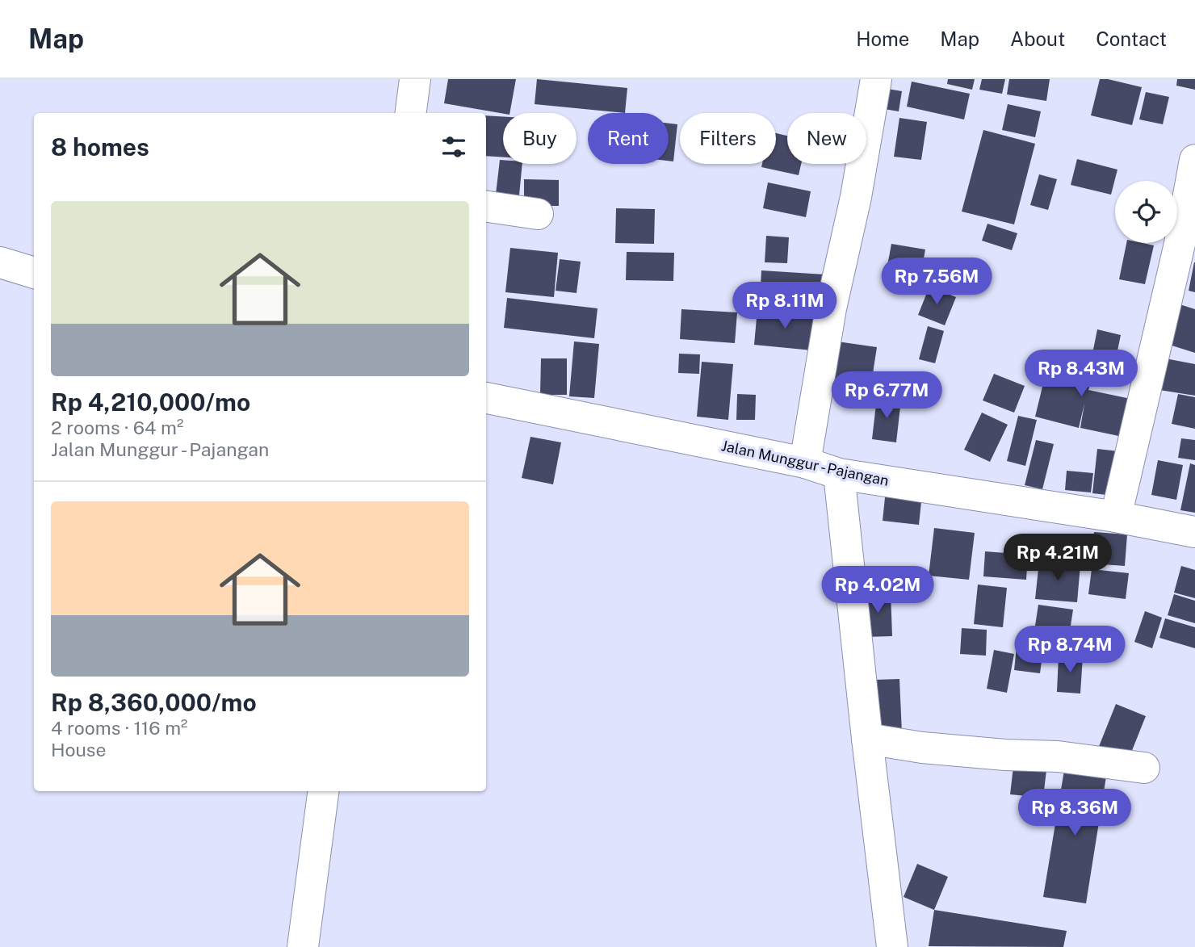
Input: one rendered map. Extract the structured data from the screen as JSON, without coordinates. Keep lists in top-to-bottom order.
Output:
{
  "streets": {
    "street": ["Jalan Munggur - Pajangan"]
  },
  "page": {
    "header": "Map",
    "nav": [
      "Home",
      "Map",
      "About",
      "Contact"
    ],
    "chip": [
      "Buy",
      "Rent",
      "Filters",
      "New"
    ],
    "heading": "8 homes",
    "list": [
      {
        "name": "Rp 4,210,000/mo",
        "note": "2 rooms · 64 m² · Jalan Munggur - Pajangan"
      },
      {
        "name": "Rp 8,360,000/mo",
        "note": "4 rooms · 116 m² · House"
      }
    ],
    "price": [
      "Rp 7.56M",
      "Rp 8.11M",
      "Rp 8.43M",
      "Rp 6.77M",
      "Rp 4.21M",
      "Rp 4.02M",
      "Rp 8.74M",
      "Rp 8.36M"
    ]
  }
}
